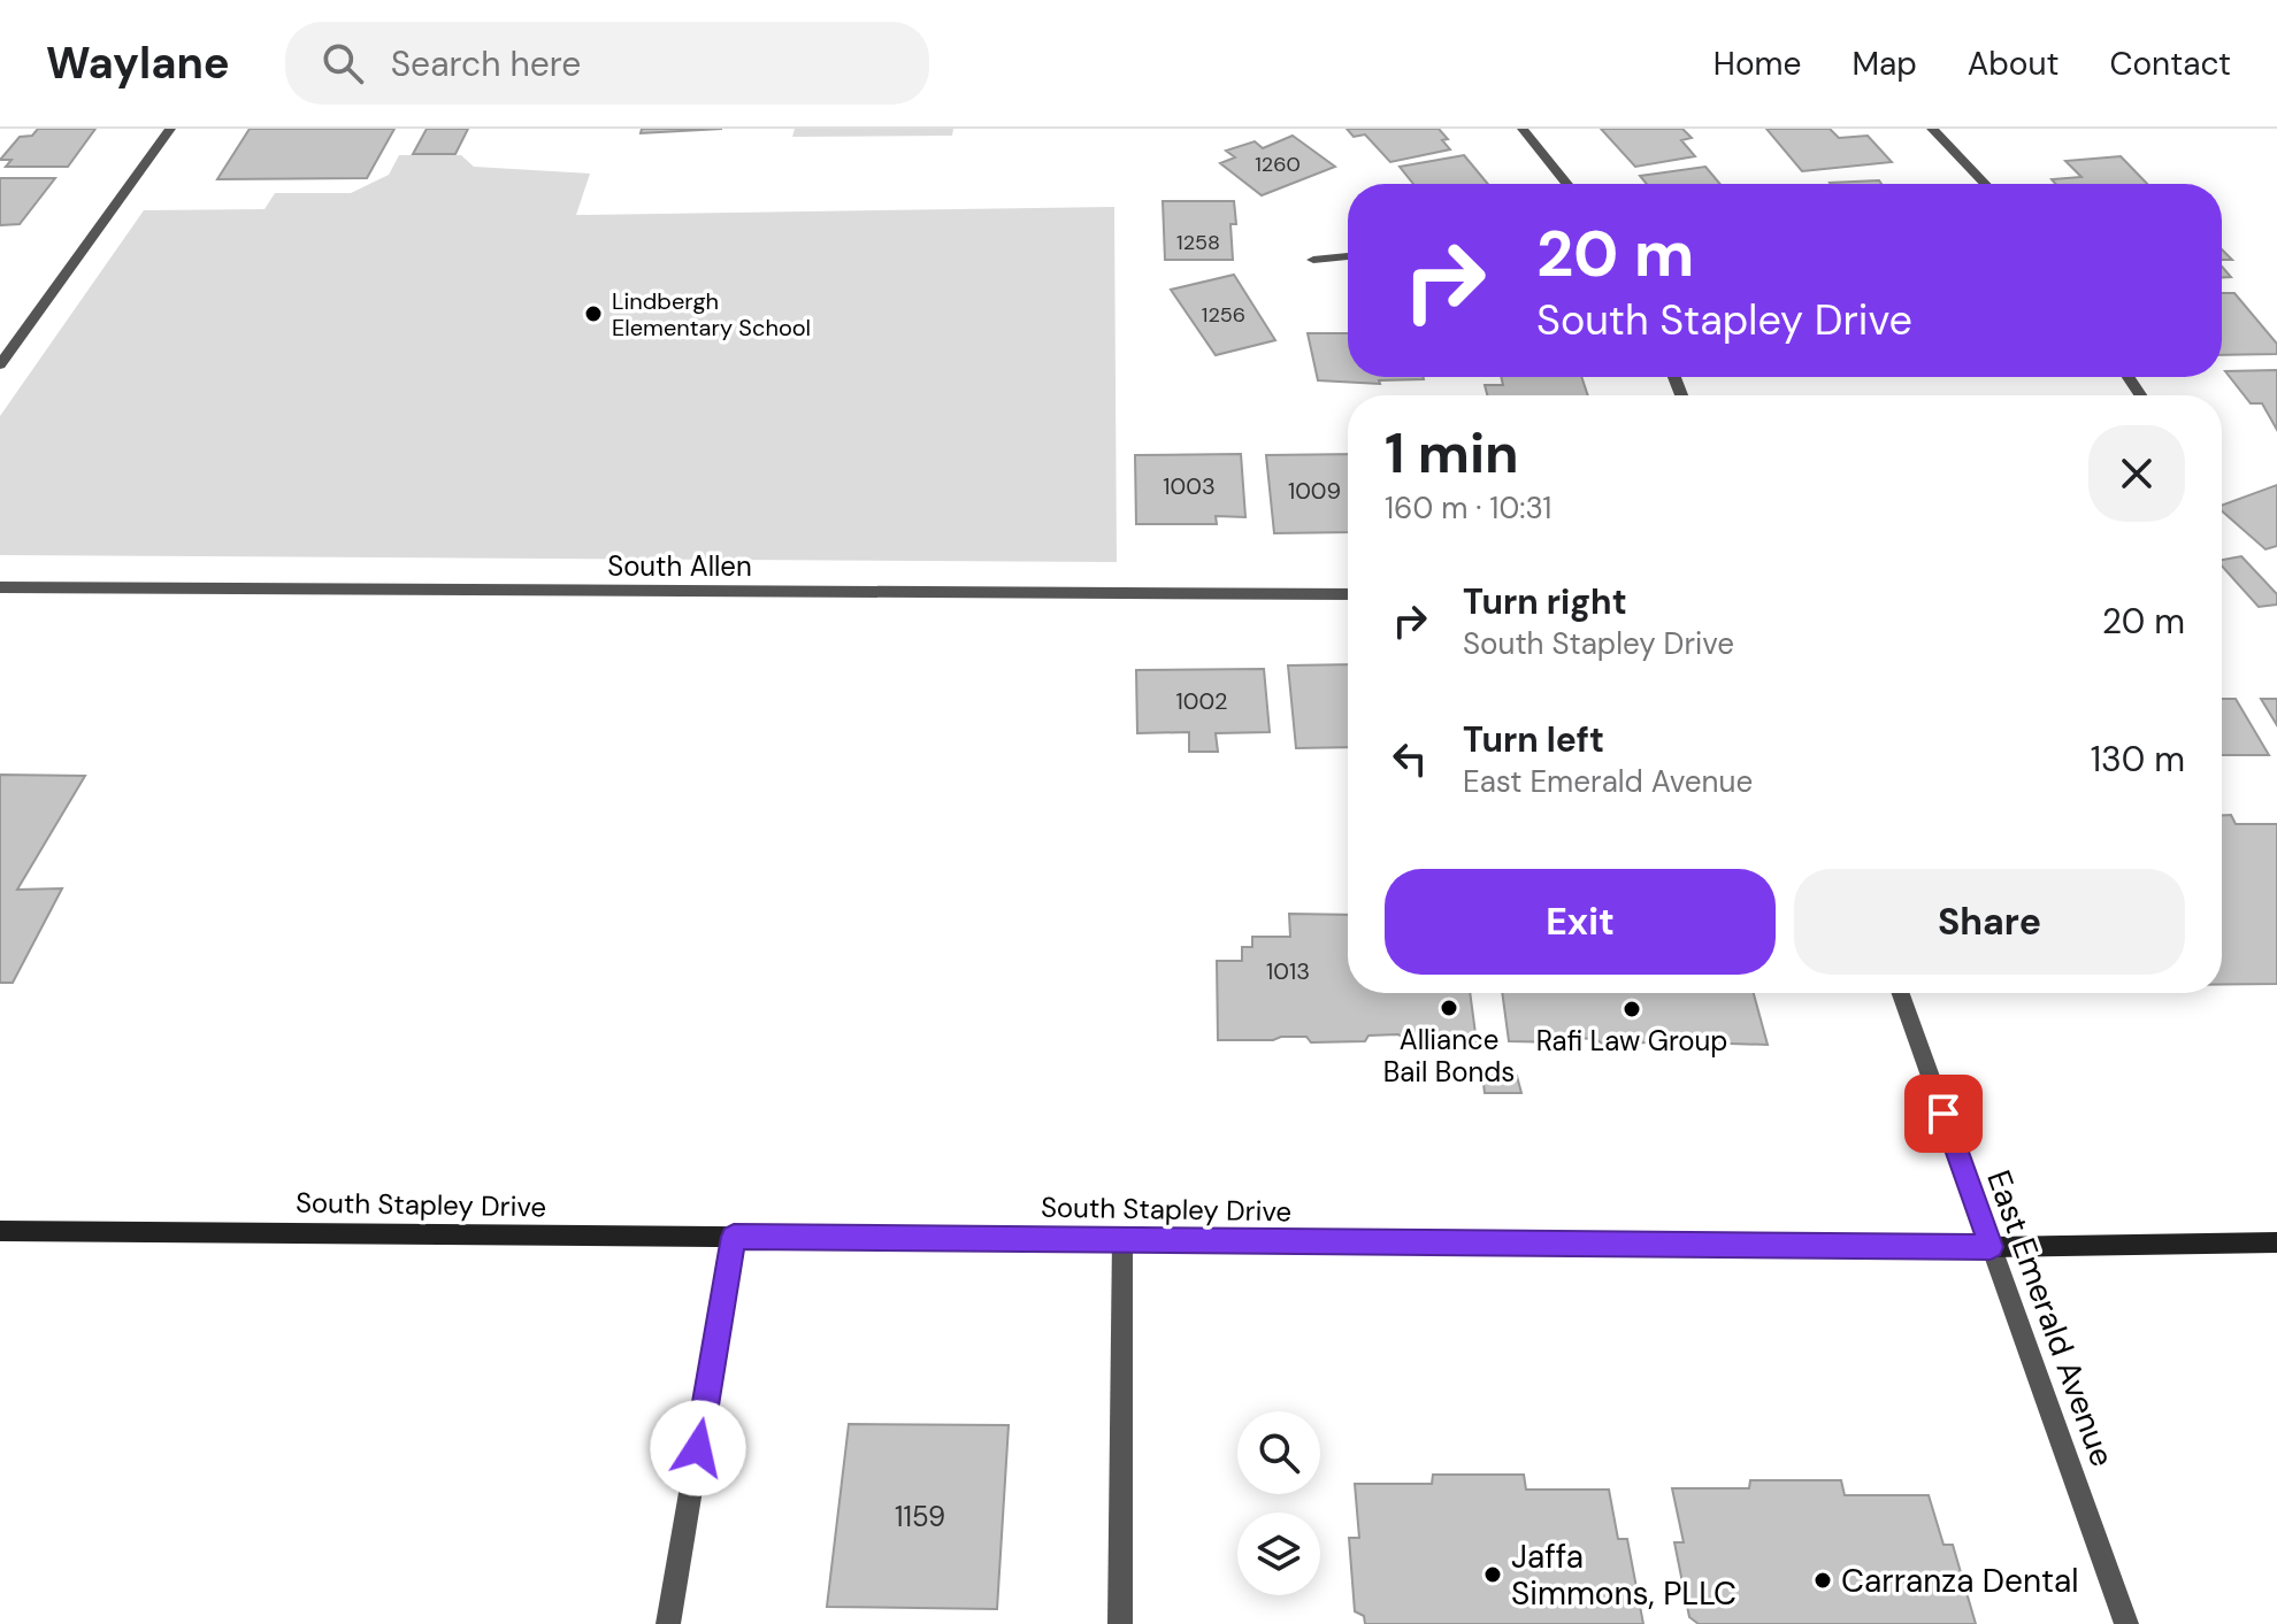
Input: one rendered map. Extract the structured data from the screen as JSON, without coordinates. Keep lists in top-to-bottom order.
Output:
{
  "streets": {
    "main road": ["South Stapley Drive"],
    "street": ["South Allen", "East Emerald Avenue"]
  },
  "crossings": [
    ["South Stapley Drive", "East Emerald Avenue"]
  ],
  "places": [
    "Lindbergh Elementary School",
    "Alliance Bail Bonds",
    "Rafi Law Group",
    "Jaffa Simmons, PLLC",
    "Carranza Dental"
  ],
  "house_numbers": [
    "1260",
    "1258",
    "1256",
    "1003",
    "1009",
    "1002",
    "1013",
    "1159"
  ],
  "page": {
    "header": "Waylane",
    "search": "Search here",
    "nav": [
      "Home",
      "Map",
      "About",
      "Contact"
    ],
    "turn": ["20 m", "South Stapley Drive"],
    "heading": ["1 min", "160 m · 10:31"],
    "list": [
      {
        "name": "Turn right",
        "note": "South Stapley Drive",
        "value": "20 m"
      },
      {
        "name": "Turn left",
        "note": "East Emerald Avenue",
        "value": "130 m"
      }
    ],
    "buttons": ["Exit", "Share"]
  }
}
